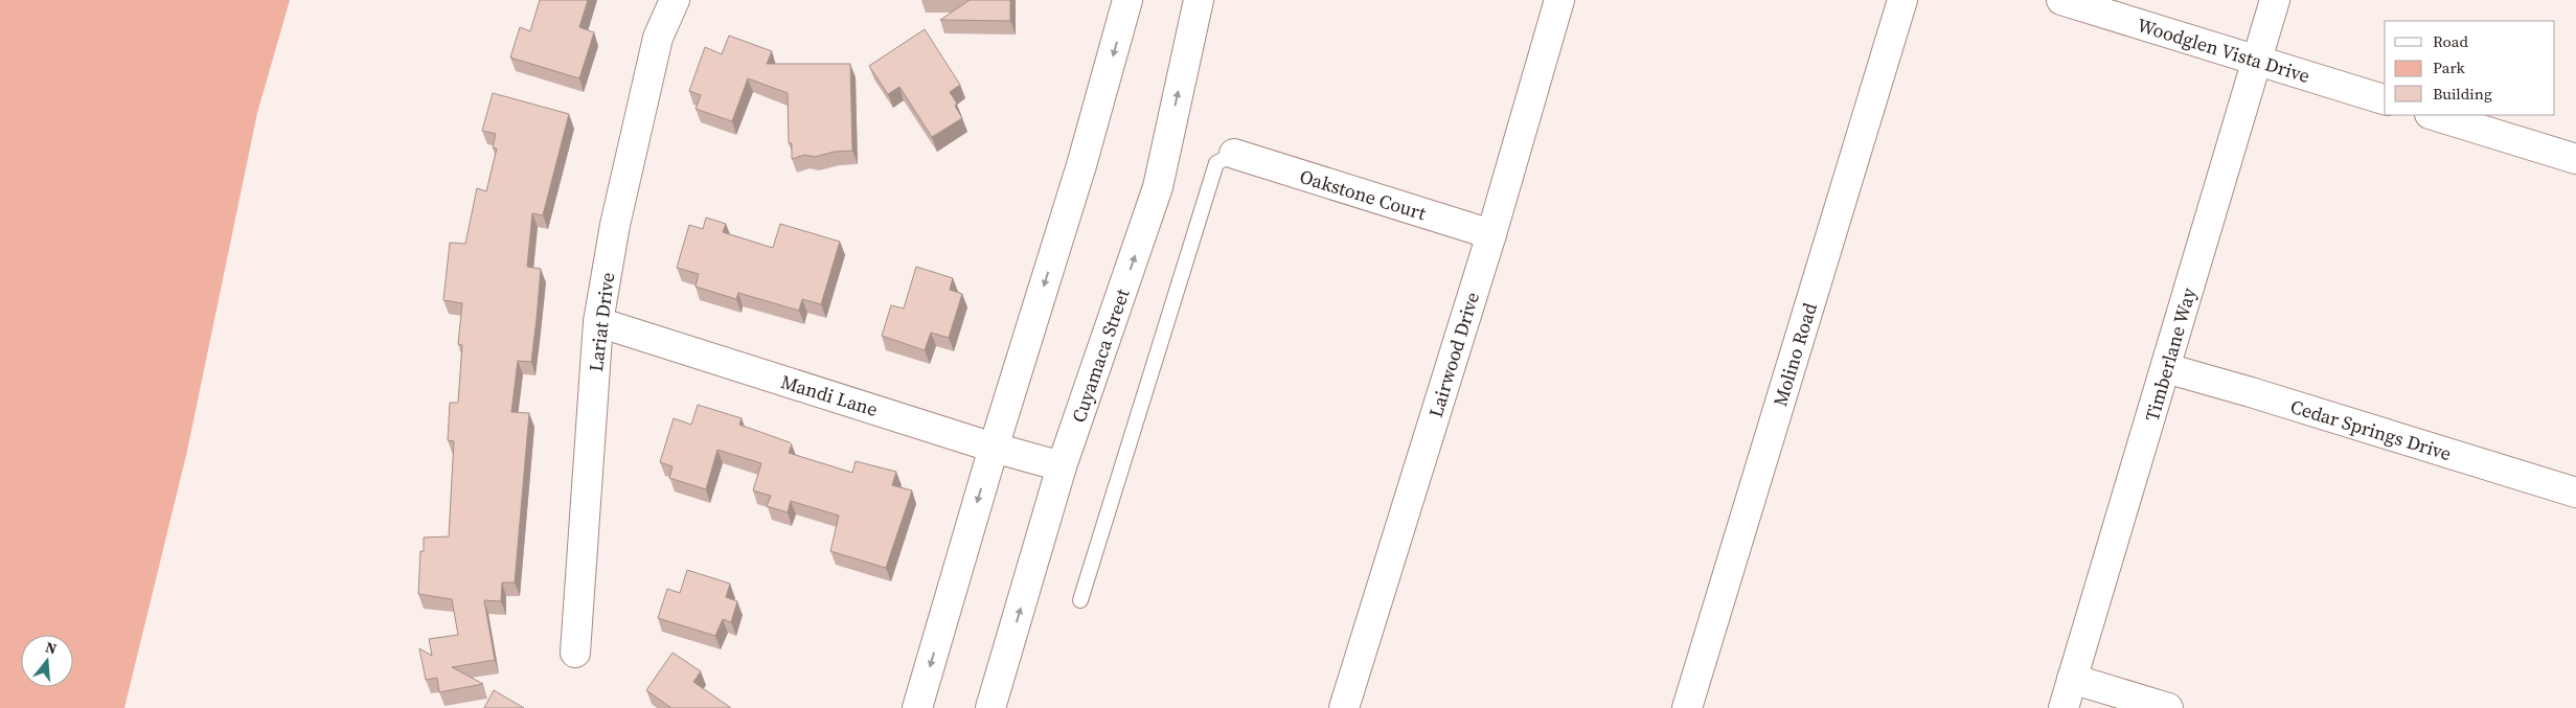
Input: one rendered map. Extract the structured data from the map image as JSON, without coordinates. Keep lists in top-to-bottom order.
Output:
{
  "streets": {
    "street": [
      "Woodglen Vista Drive",
      "Oakstone Court",
      "Lariat Drive",
      "Lairwood Drive",
      "Molino Road",
      "Timberlane Way",
      "Cuyamaca Street",
      "Mandi Lane",
      "Cedar Springs Drive"
    ]
  },
  "crossings": [
    ["Woodglen Vista Drive", "Timberlane Way"],
    ["Oakstone Court", "Lairwood Drive"],
    ["Lariat Drive", "Mandi Lane"],
    ["Timberlane Way", "Cedar Springs Drive"],
    ["Cuyamaca Street", "Mandi Lane"]
  ],
  "legend": ["Road", "Park", "Building"],
  "north": "top"
}
